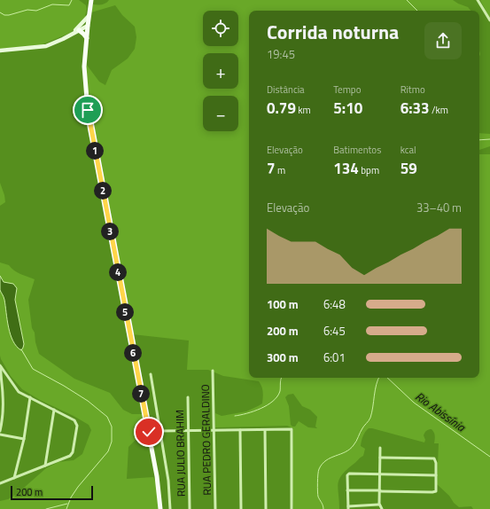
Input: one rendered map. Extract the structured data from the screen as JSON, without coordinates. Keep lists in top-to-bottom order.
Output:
{
  "streets": {
    "street": ["RUA PEDRO GERALDINO", "RUA JULIO BRAHIM"]
  },
  "water": ["Rio Abissínia"],
  "scale_bar": "200 m",
  "page": {
    "map_buttons": ["+", "−"],
    "heading": ["Corrida noturna", "19:45"],
    "stats": [
      ["Distância", "0.79 km"],
      ["Tempo", "5:10"],
      ["Ritmo", "6:33 /km"],
      ["Elevação", "7 m"],
      ["Batimentos", "134 bpm"],
      ["kcal", "59"]
    ],
    "pins": [
      "1",
      "2",
      "3",
      "4",
      "5",
      "6",
      "7"
    ],
    "chart": ["Elevação", "33–40 m"],
    "list": [
      {
        "name": "100 m",
        "note": "6:48"
      },
      {
        "name": "200 m",
        "note": "6:45"
      },
      {
        "name": "300 m",
        "note": "6:01"
      }
    ],
    "scale": "200 m"
  }
}
